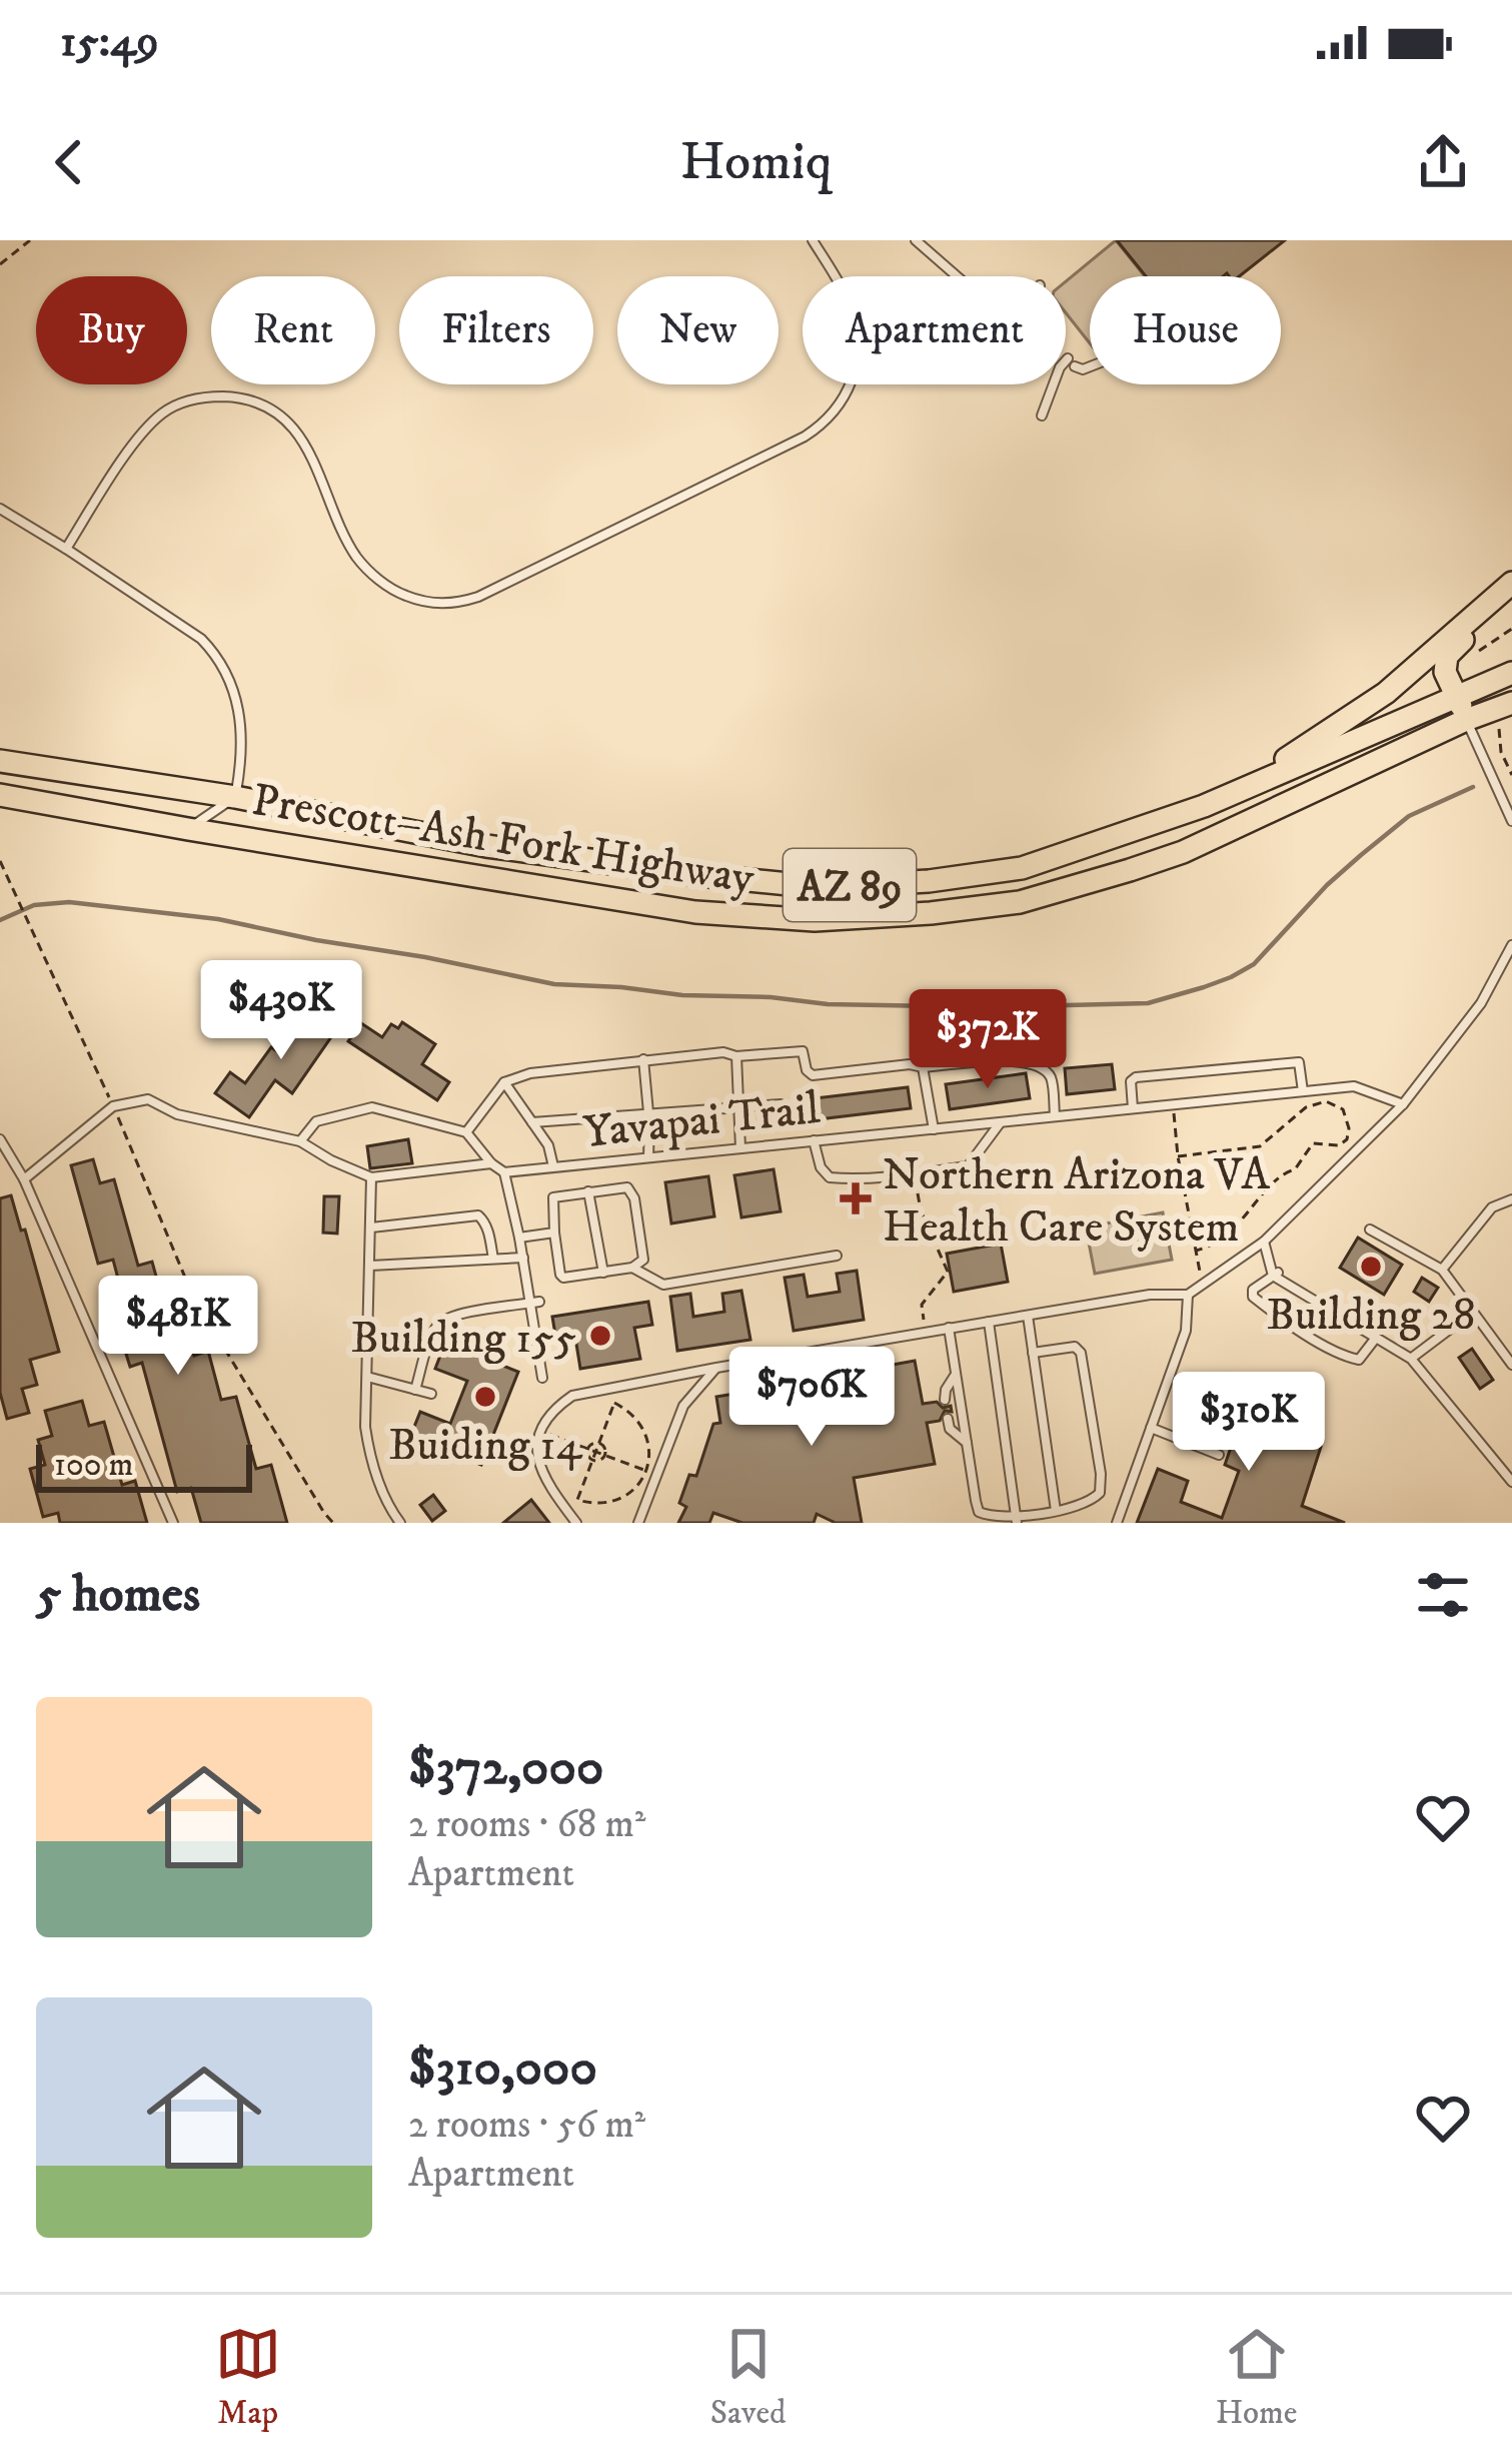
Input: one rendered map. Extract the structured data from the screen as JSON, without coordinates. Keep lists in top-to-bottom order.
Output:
{
  "streets": {
    "main road": ["Prescott–Ash Fork Highway", "AZ 89"],
    "lane": ["Yavapai Trail"]
  },
  "crossings": [
    ["Prescott–Ash Fork Highway", "AZ 89"]
  ],
  "places": {
    "health": ["Northern Arizona VA Health Care System"],
    "other": ["Building 28", "Building 155", "Buiding 14"]
  },
  "scale_bar": "100 m",
  "page": {
    "status": "15:49",
    "header": "Homiq",
    "chip": [
      "Buy",
      "Rent",
      "Filters",
      "New",
      "Apartment",
      "House"
    ],
    "price": [
      "$430K",
      "$372K",
      "$481K",
      "$706K",
      "$310K"
    ],
    "scale": "100 m",
    "heading": "5 homes",
    "list": [
      {
        "name": "$372,000",
        "note": "2 rooms · 68 m² · Apartment"
      },
      {
        "name": "$310,000",
        "note": "2 rooms · 56 m² · Apartment"
      }
    ],
    "tabs": ["Map", "Saved", "Home"]
  }
}
